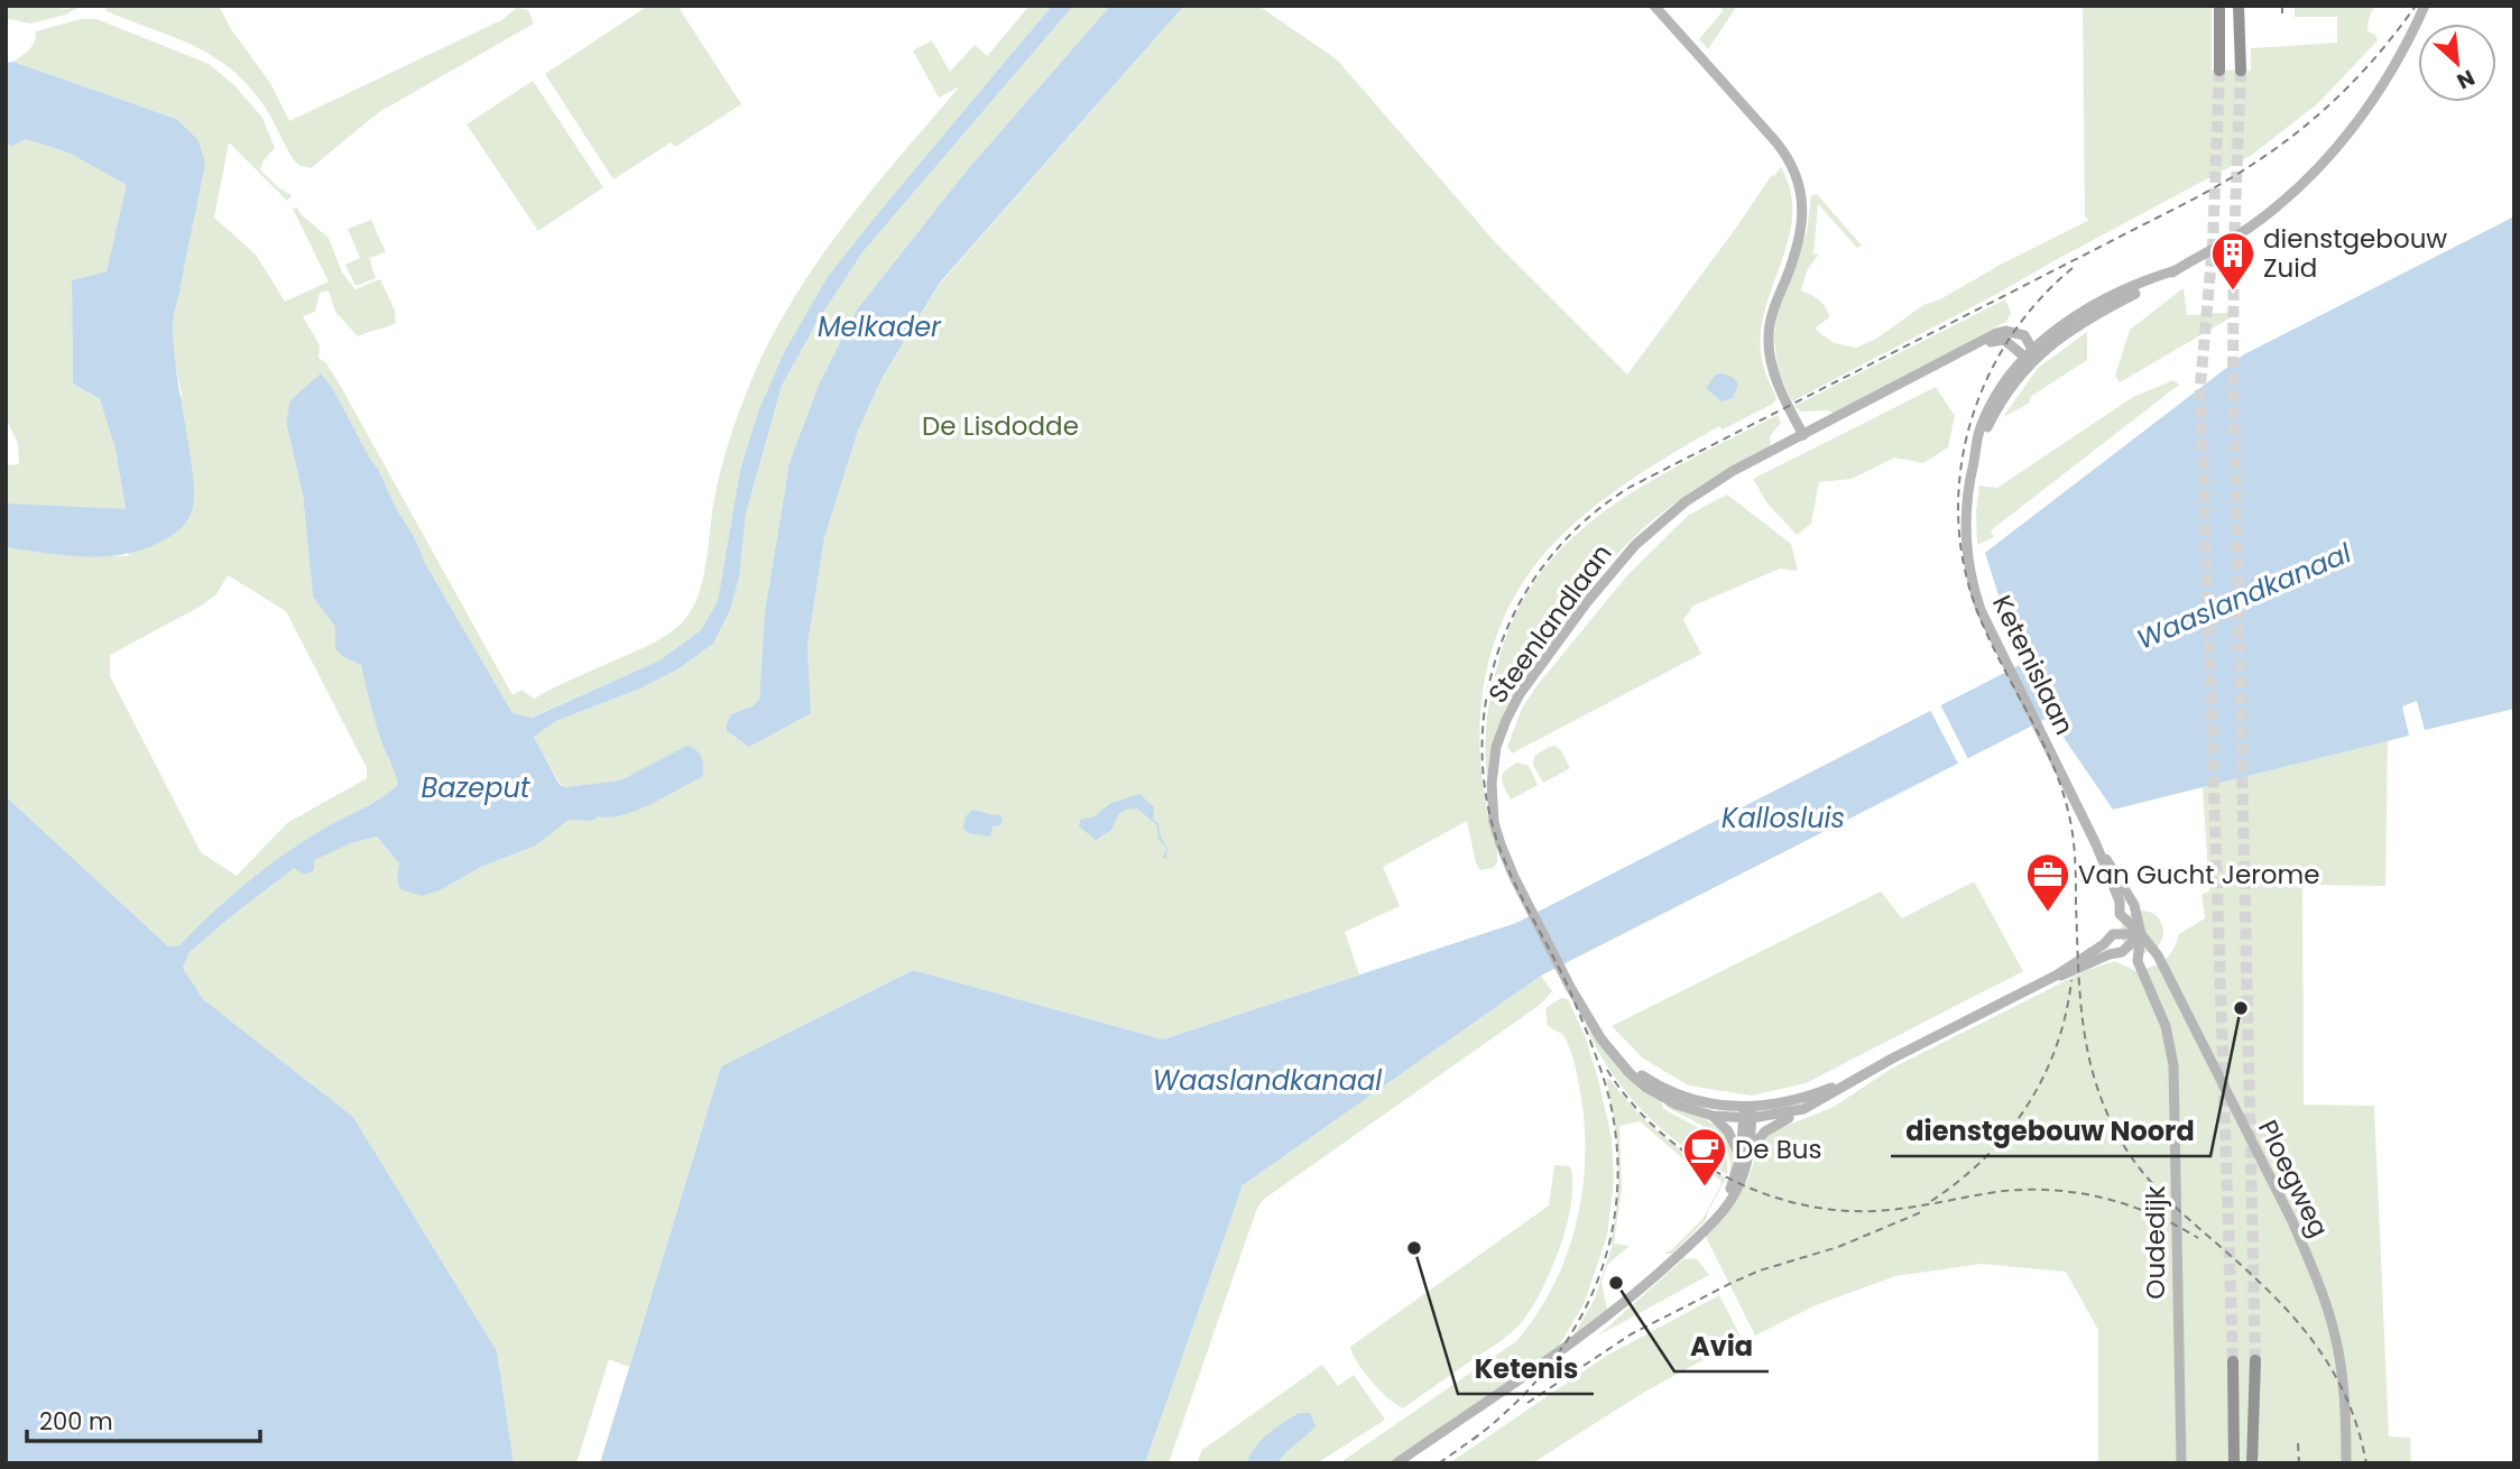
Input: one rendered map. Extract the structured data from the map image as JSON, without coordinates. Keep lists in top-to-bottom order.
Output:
{
  "streets": {
    "main road": [
      "Steenlandlaan",
      "Ketenislaan",
      "Ploegweg",
      "Oudedijk"
    ]
  },
  "crossings": [
    ["Steenlandlaan", "Ketenislaan"],
    ["Ketenislaan", "Ploegweg"],
    ["Ketenislaan", "Oudedijk"],
    ["Ploegweg", "Oudedijk"]
  ],
  "water": [
    "Melkader",
    "Waaslandkanaal",
    "Bazeput",
    "Kallosluis"
  ],
  "parks": ["De Lisdodde"],
  "places": {
    "building": ["dienstgebouw Zuid"],
    "office": ["Van Gucht Jerome"],
    "other": ["dienstgebouw Noord", "Ketenis", "Avia"],
    "cafe": ["De Bus"]
  },
  "scale_bar": "200 m",
  "north": "bottom right"
}
